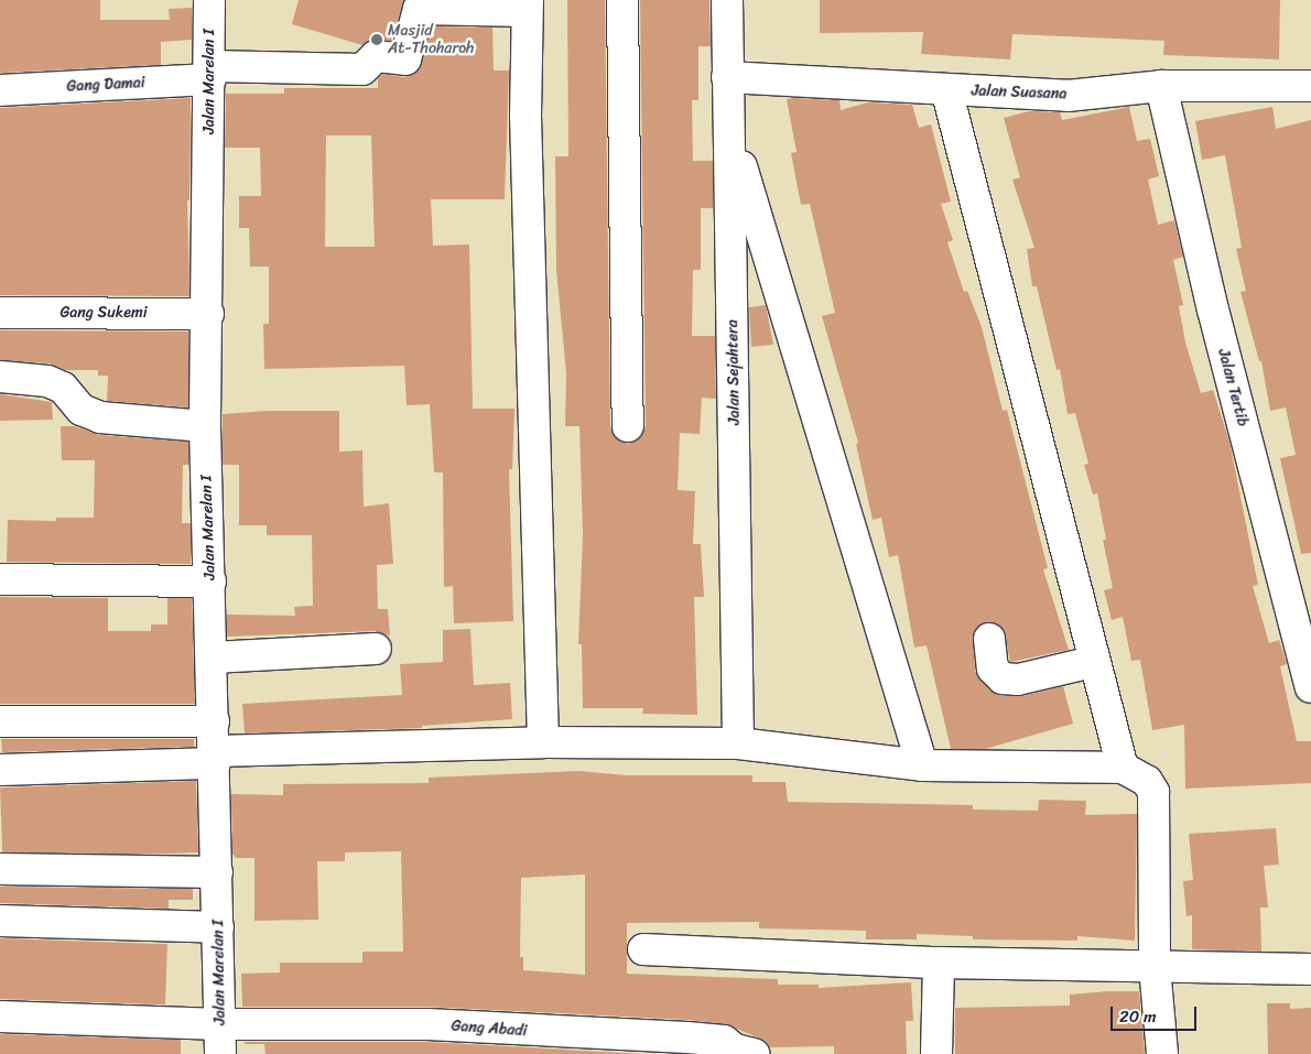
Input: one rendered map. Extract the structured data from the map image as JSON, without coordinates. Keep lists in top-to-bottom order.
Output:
{
  "streets": {
    "street": [
      "Jalan Marelan I",
      "Gang Damai",
      "Jalan Suasana",
      "Gang Sukemi",
      "Jalan Sejahtera",
      "Jalan Tertib",
      "Gang Abadi"
    ]
  },
  "crossings": [
    ["Jalan Marelan I", "Gang Damai"],
    ["Jalan Marelan I", "Gang Sukemi"],
    ["Jalan Marelan I", "Gang Abadi"],
    ["Jalan Suasana", "Jalan Sejahtera"],
    ["Jalan Suasana", "Jalan Tertib"]
  ],
  "places": ["Masjid At-Thoharoh"],
  "scale_bar": "20 m"
}
